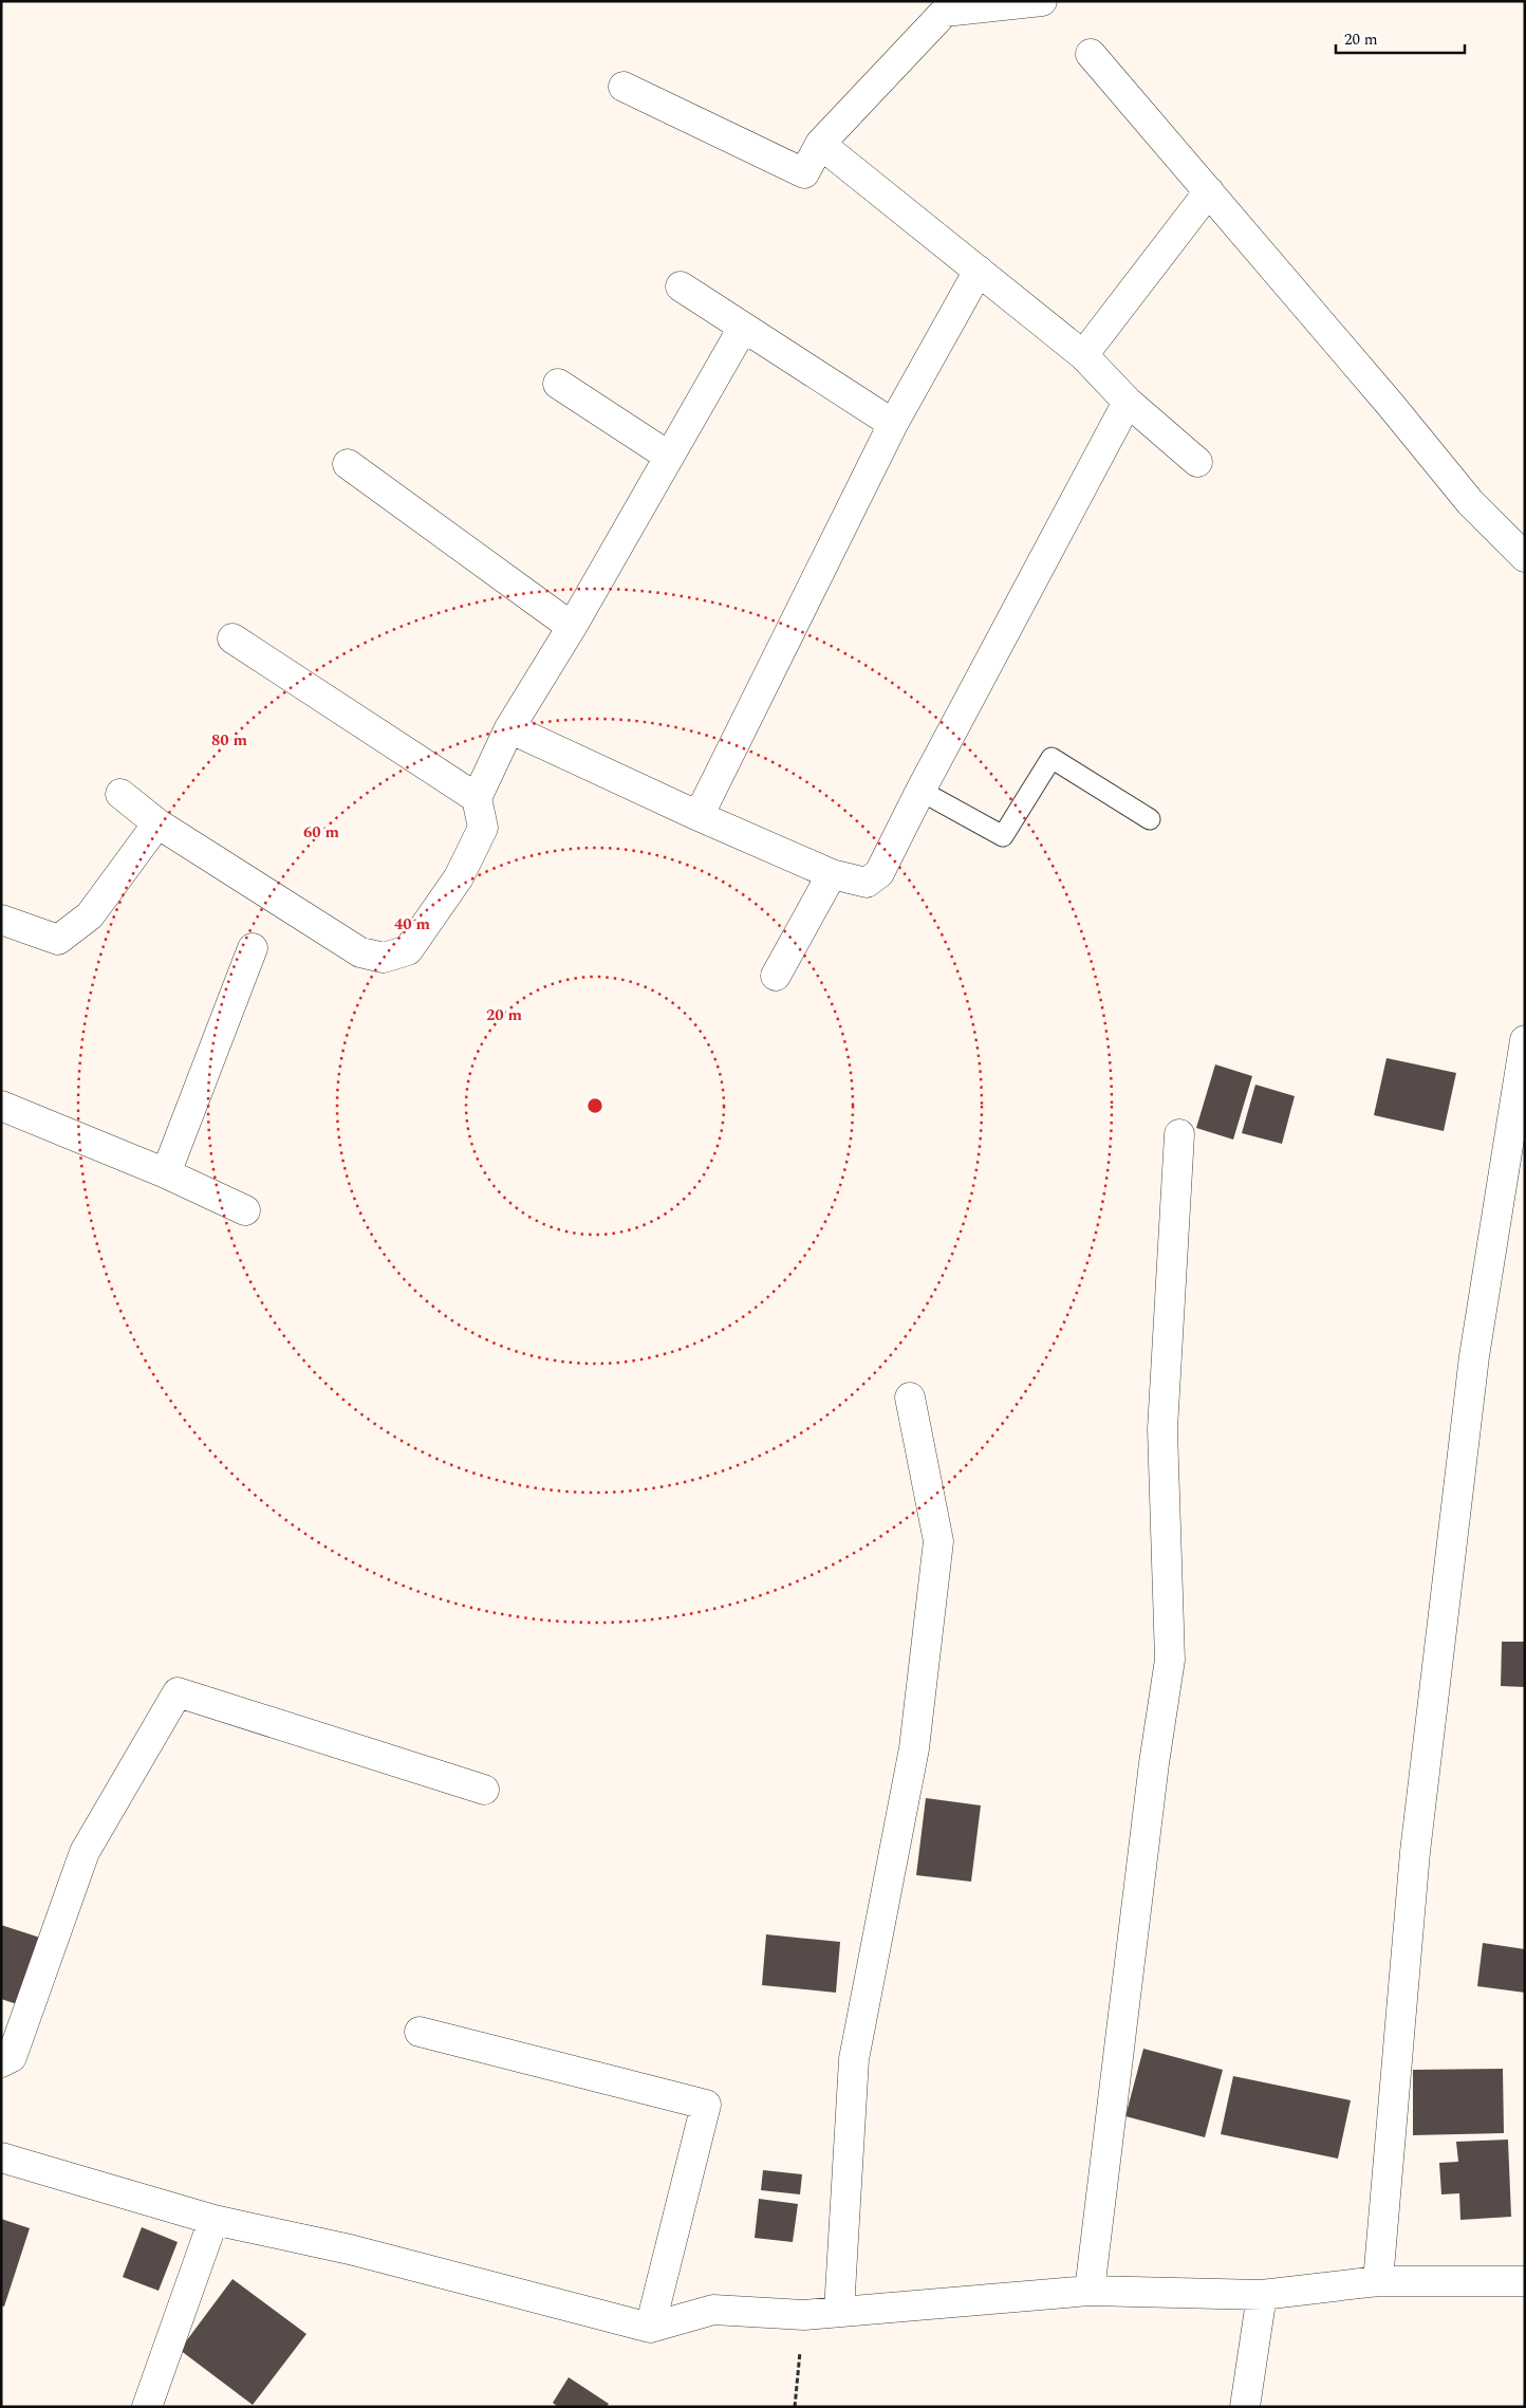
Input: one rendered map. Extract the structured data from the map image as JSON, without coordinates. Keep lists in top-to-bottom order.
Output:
{
  "scale_bar": "20 m",
  "rings": [
    "80 m",
    "60 m",
    "40 m",
    "20 m"
  ]
}
